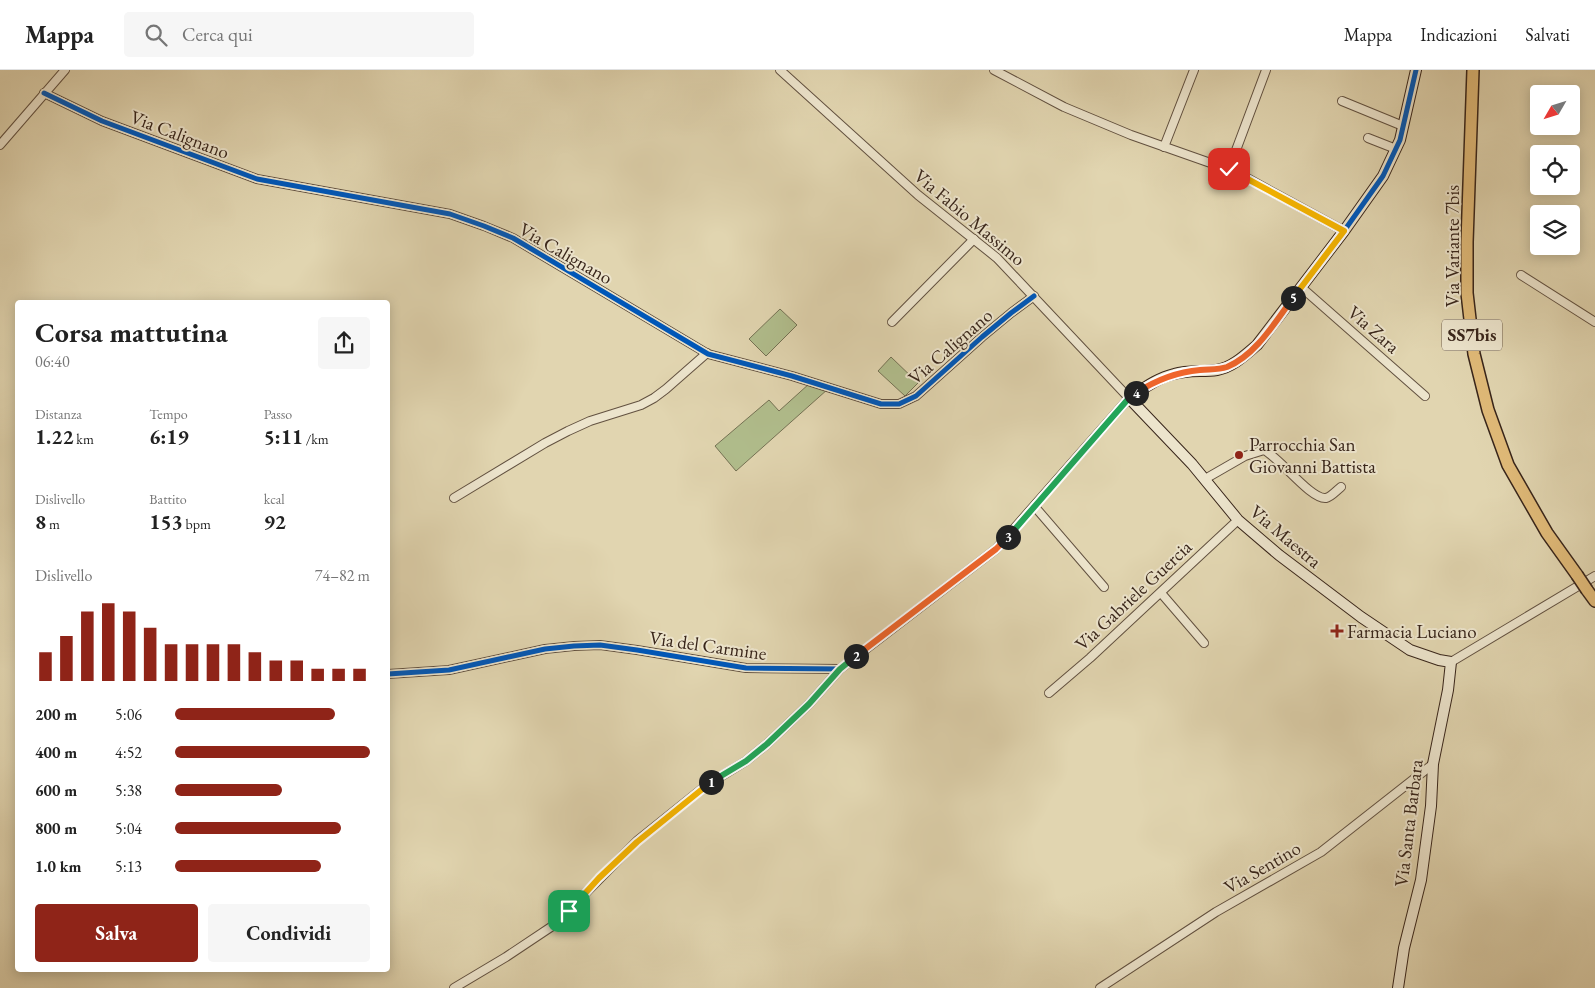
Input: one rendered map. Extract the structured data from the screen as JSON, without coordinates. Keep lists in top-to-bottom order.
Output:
{
  "streets": {
    "main road": ["Via Variante 7bis", "SS7bis"],
    "street": [
      "Via Calignano",
      "Via Fabio Massimo",
      "Via Zara",
      "Via Maestra",
      "Via Gabriele Guercia",
      "Via del Carmine",
      "Via Santa Barbara",
      "Via Sentino"
    ]
  },
  "crossings": [
    ["Via Calignano", "Via Fabio Massimo"],
    ["Via Fabio Massimo", "Via Maestra"],
    ["Via Maestra", "Via Gabriele Guercia"],
    ["Via Maestra", "Via Santa Barbara"],
    ["Via Santa Barbara", "Via Sentino"]
  ],
  "places": {
    "other": ["Parrocchia San Giovanni Battista"],
    "health": ["Farmacia Luciano"]
  },
  "north": "bottom left",
  "page": {
    "header": "Mappa",
    "search": "Cerca qui",
    "nav": ["Mappa", "Indicazioni", "Salvati"],
    "pins": [
      "5",
      "4",
      "3",
      "2",
      "1"
    ],
    "heading": ["Corsa mattutina", "06:40"],
    "stats": [
      ["Distanza", "1.22 km"],
      ["Tempo", "6:19"],
      ["Passo", "5:11 /km"],
      ["Dislivello", "8 m"],
      ["Battito", "153 bpm"],
      ["kcal", "92"]
    ],
    "chart": ["Dislivello", "74–82 m"],
    "list": [
      {
        "name": "200 m",
        "note": "5:06"
      },
      {
        "name": "400 m",
        "note": "4:52"
      },
      {
        "name": "600 m",
        "note": "5:38"
      },
      {
        "name": "800 m",
        "note": "5:04"
      },
      {
        "name": "1.0 km",
        "note": "5:13"
      }
    ],
    "buttons": ["Salva", "Condividi"]
  }
}
